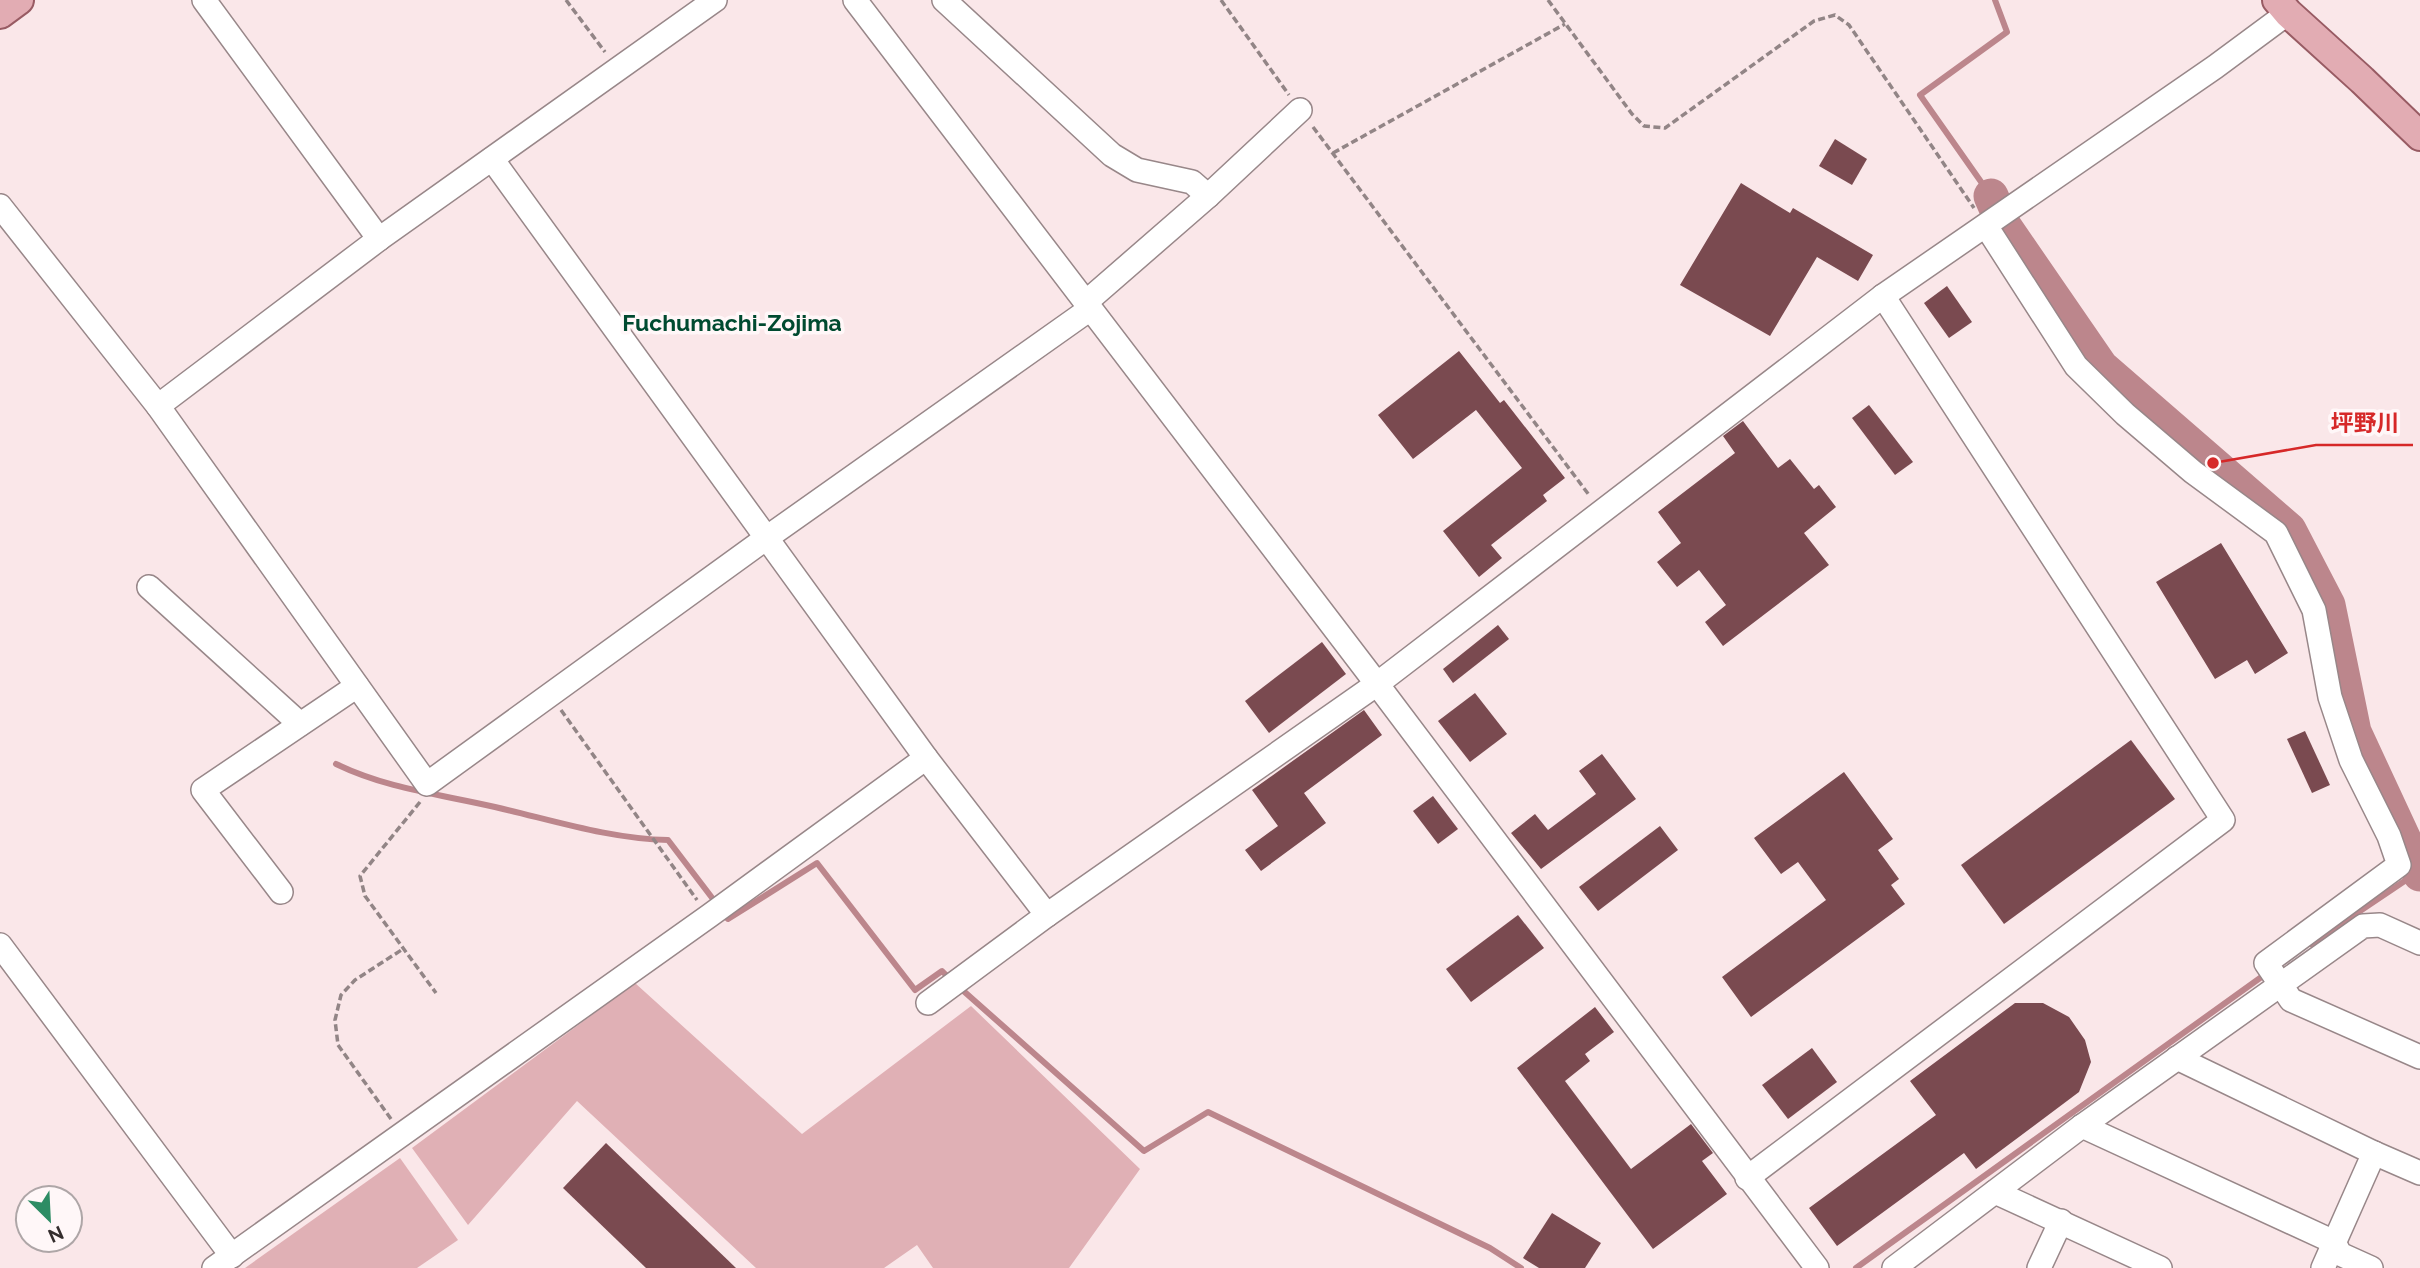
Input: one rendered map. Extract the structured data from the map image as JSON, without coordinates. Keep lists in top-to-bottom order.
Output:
{
  "districts": ["Fuchumachi-Zojima"],
  "places": ["坪野川"],
  "north": "bottom right"
}
